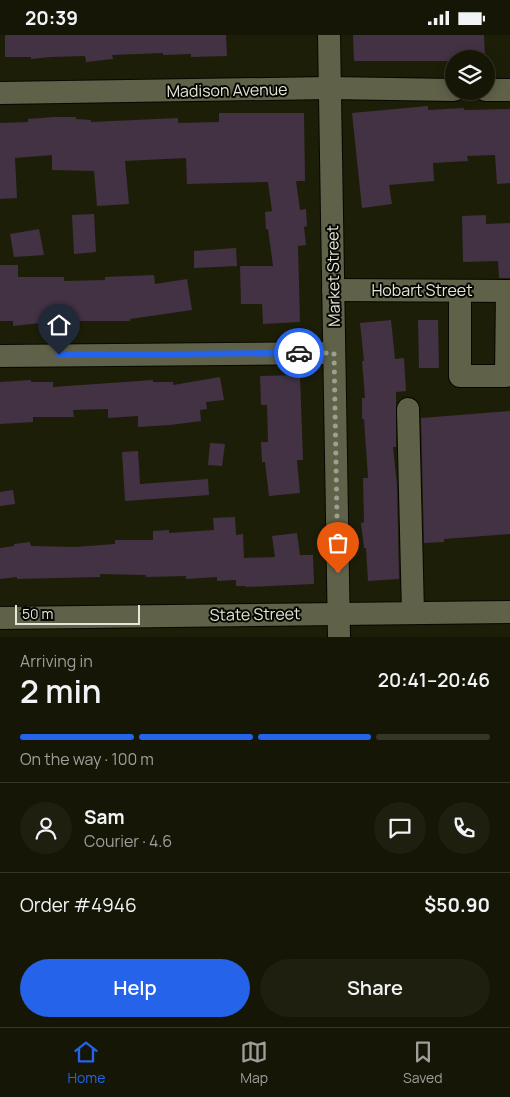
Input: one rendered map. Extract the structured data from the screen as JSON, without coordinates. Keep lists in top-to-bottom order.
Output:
{
  "streets": {
    "street": [
      "Madison Avenue",
      "Market Street",
      "Hobart Street",
      "State Street"
    ]
  },
  "crossings": [
    ["Madison Avenue", "Market Street"],
    ["Market Street", "Hobart Street"],
    ["Market Street", "State Street"]
  ],
  "scale_bar": "50 m",
  "page": {
    "status": "20:39",
    "scale": "50 m",
    "heading": ["2 min", "Arriving in", "20:41–20:46"],
    "panel": [
      "Sam",
      "Courier · 4.6",
      "Order #4946",
      "$50.90"
    ],
    "bar": "On the way · 100 m",
    "buttons": ["Help", "Share"],
    "tabs": ["Home", "Map", "Saved"]
  }
}
